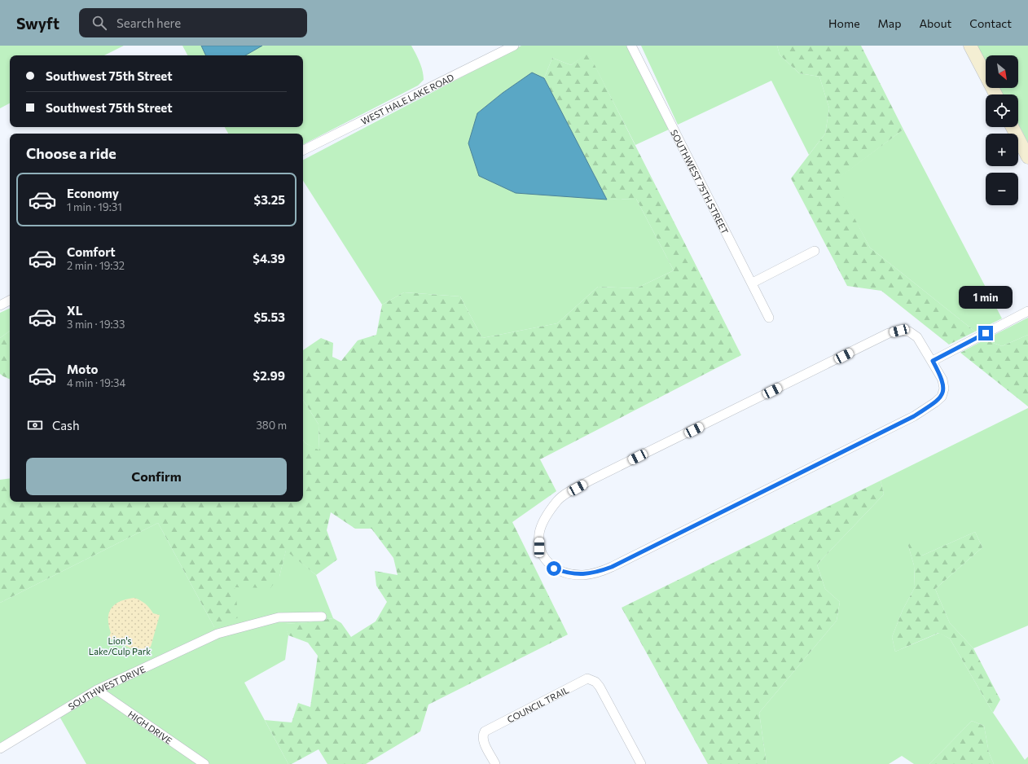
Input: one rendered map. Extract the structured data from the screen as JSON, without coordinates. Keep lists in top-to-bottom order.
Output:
{
  "streets": {
    "street": [
      "WEST HALE LAKE ROAD",
      "SOUTHWEST 75TH STREET",
      "SOUTHWEST DRIVE",
      "COUNCIL TRAIL",
      "HIGH DRIVE"
    ]
  },
  "crossings": [
    ["SOUTHWEST DRIVE", "HIGH DRIVE"]
  ],
  "parks": ["Lion's Lake/Culp Park"],
  "north": "bottom right",
  "page": {
    "header": "Swyft",
    "search": "Search here",
    "nav": [
      "Home",
      "Map",
      "About",
      "Contact"
    ],
    "map_buttons": ["+", "−"],
    "banner": ["Southwest 75th Street", "Southwest 75th Street"],
    "heading": "Choose a ride",
    "list": [
      {
        "name": "Economy",
        "note": "1 min · 19:31",
        "value": "$3.25"
      },
      {
        "name": "Comfort",
        "note": "2 min · 19:32",
        "value": "$4.39"
      },
      {
        "name": "XL",
        "note": "3 min · 19:33",
        "value": "$5.53"
      },
      {
        "name": "Moto",
        "note": "4 min · 19:34",
        "value": "$2.99"
      }
    ],
    "bubble": "1 min",
    "pay": ["Cash", "380 m"],
    "buttons": "Confirm"
  }
}
